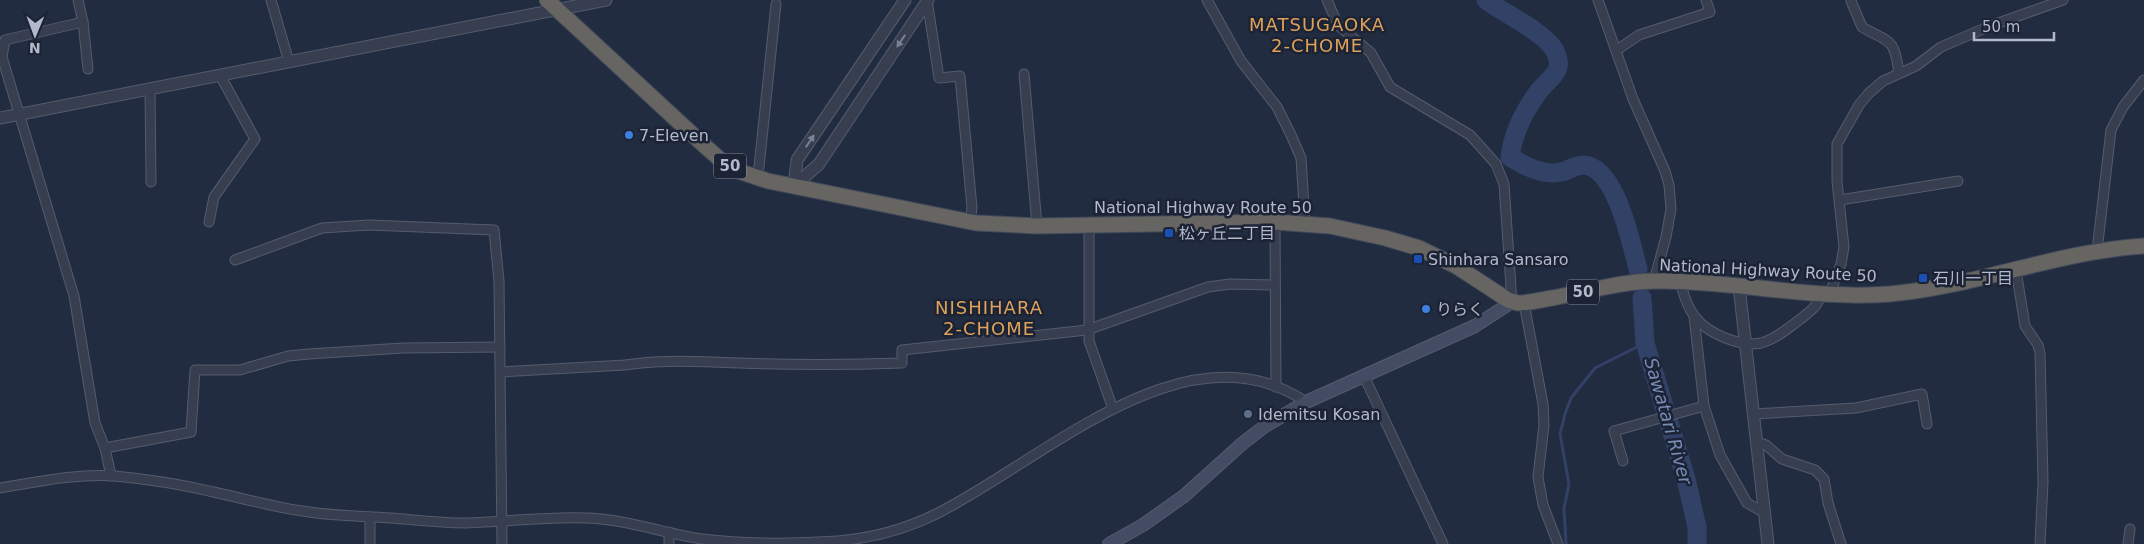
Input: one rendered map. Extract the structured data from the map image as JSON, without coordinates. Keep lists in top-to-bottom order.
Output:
{
  "streets": {
    "highway": ["50", "National Highway Route 50"]
  },
  "districts": ["MATSUGAOKA 2-CHOME", "NISHIHARA 2-CHOME"],
  "water": ["Sawatari River"],
  "places": {
    "other": ["7-Eleven", "りらく", "Idemitsu Kosan"],
    "transit": ["松ヶ丘二丁目", "Shinhara Sansaro", "石川一丁目"]
  },
  "scale_bar": "50 m",
  "north": "bottom"
}
